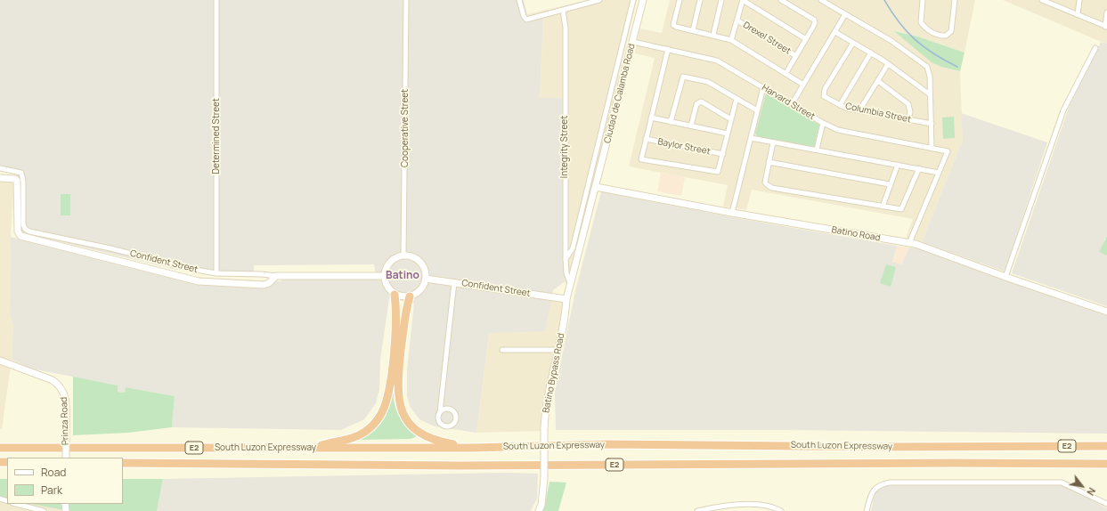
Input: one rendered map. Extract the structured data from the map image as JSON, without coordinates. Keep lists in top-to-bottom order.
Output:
{
  "streets": {
    "highway": ["South Luzon Expressway", "E2"],
    "main road": [
      "Ciudad de Calamba Road",
      "Batino Road",
      "Confident Street",
      "Batino Bypass Road",
      "Prinza Road"
    ],
    "street": [
      "Drexel Street",
      "Harvard Street",
      "Columbia Street",
      "Cooperative Street",
      "Determined Street",
      "Integrity Street",
      "Baylor Street"
    ]
  },
  "crossings": [
    ["Ciudad de Calamba Road", "Harvard Street"],
    ["Ciudad de Calamba Road", "Integrity Street"],
    ["Ciudad de Calamba Road", "Batino Road"],
    ["Ciudad de Calamba Road", "Batino Bypass Road"],
    ["Cooperative Street", "Confident Street"],
    ["Determined Street", "Confident Street"],
    ["Integrity Street", "Batino Bypass Road"],
    ["Confident Street", "Batino Bypass Road"]
  ],
  "districts": ["Batino"],
  "legend": ["Road", "Park"],
  "north": "bottom right"
}
